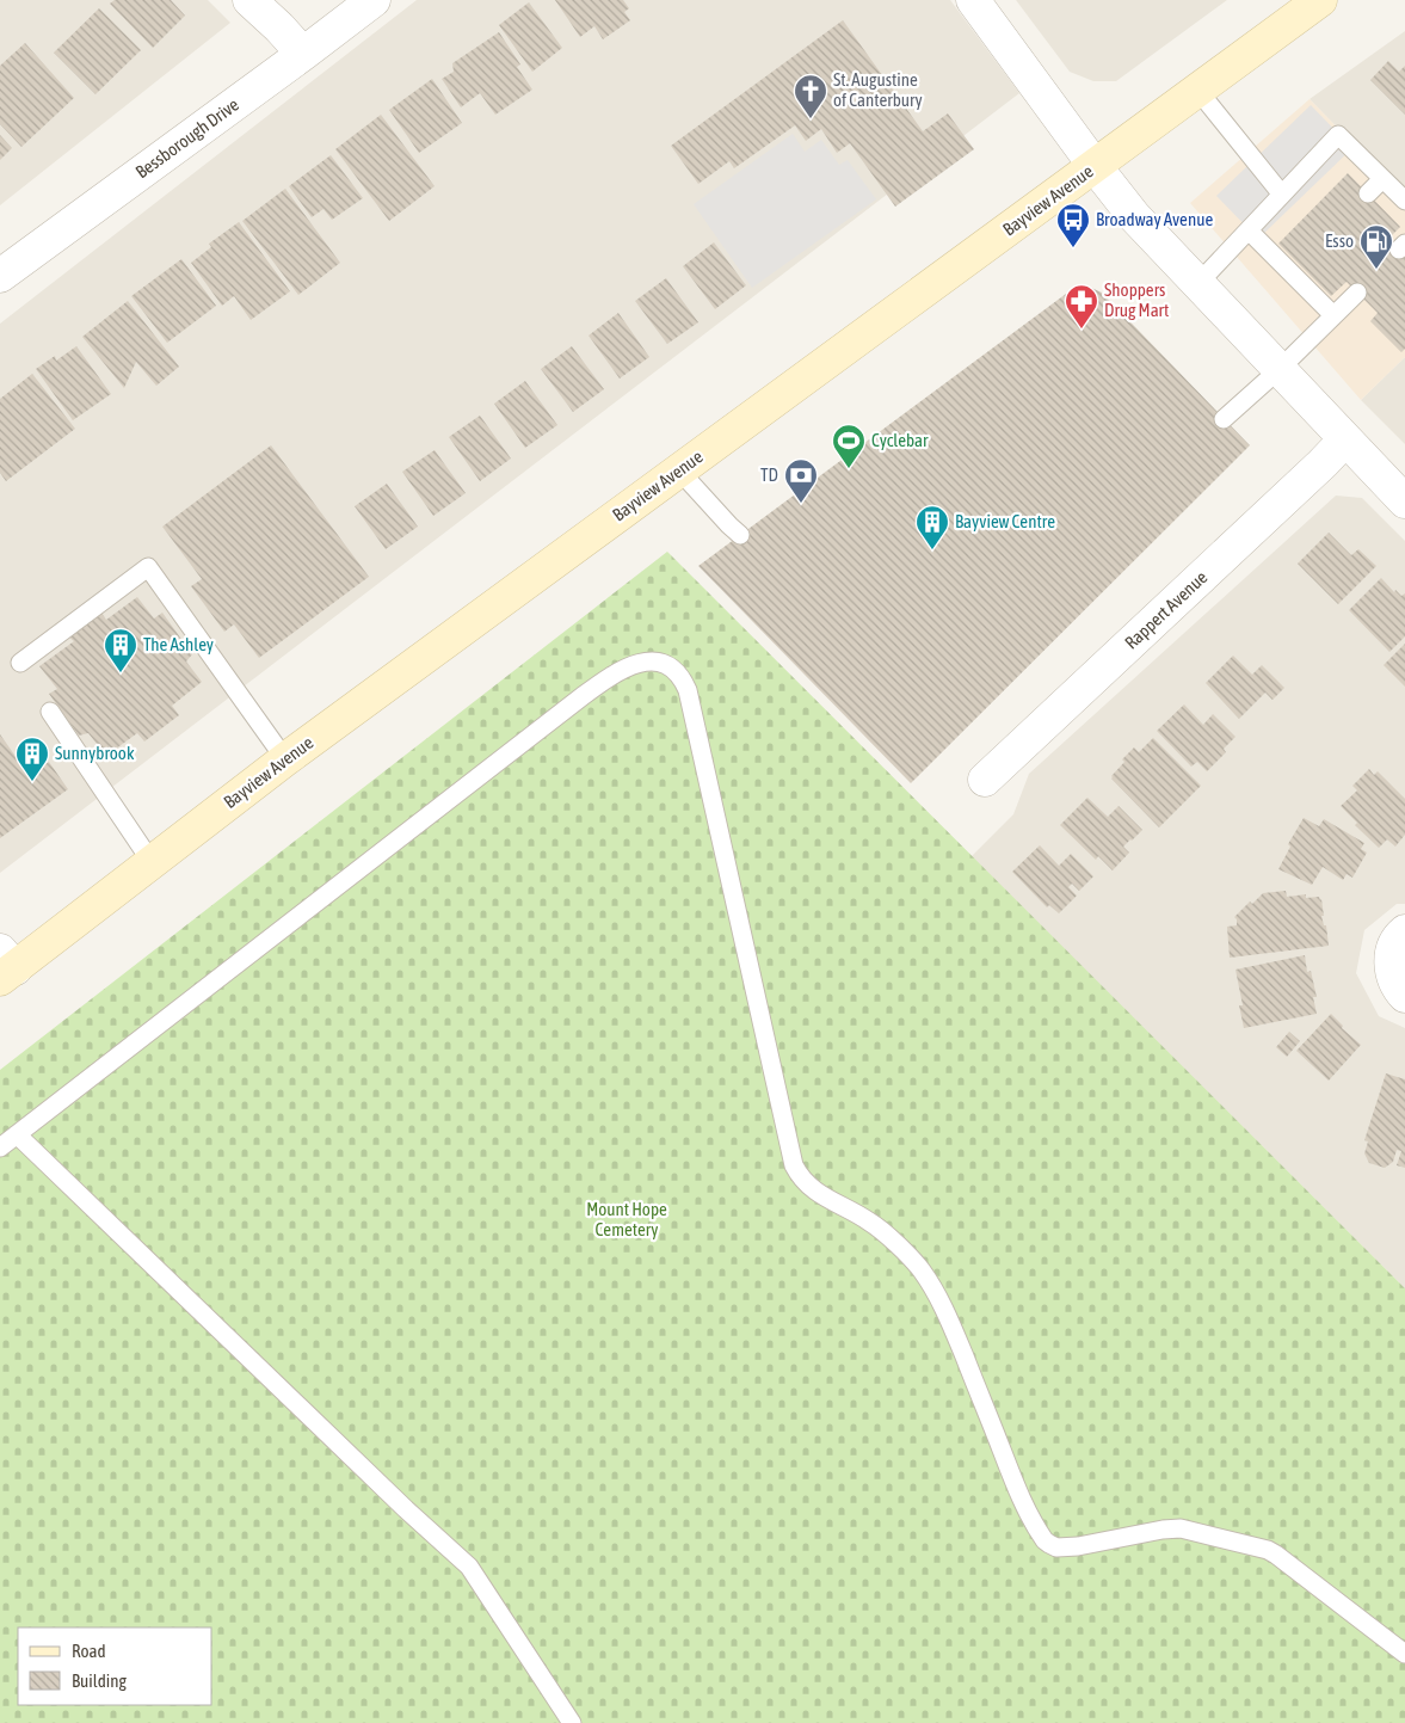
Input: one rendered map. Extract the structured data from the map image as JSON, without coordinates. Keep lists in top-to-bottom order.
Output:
{
  "streets": {
    "main road": ["Bayview Avenue"],
    "street": ["Bessborough Drive", "Rappert Avenue"]
  },
  "parks": ["Mount Hope Cemetery"],
  "places": {
    "church": ["St. Augustine of Canterbury"],
    "bus stop": ["Broadway Avenue"],
    "fuel station": ["Esso"],
    "pharmacy": ["Shoppers Drug Mart"],
    "sports": ["Cyclebar"],
    "bank": ["TD"],
    "building": ["Bayview Centre", "The Ashley", "Sunnybrook"]
  },
  "legend": ["Road", "Building"]
}
